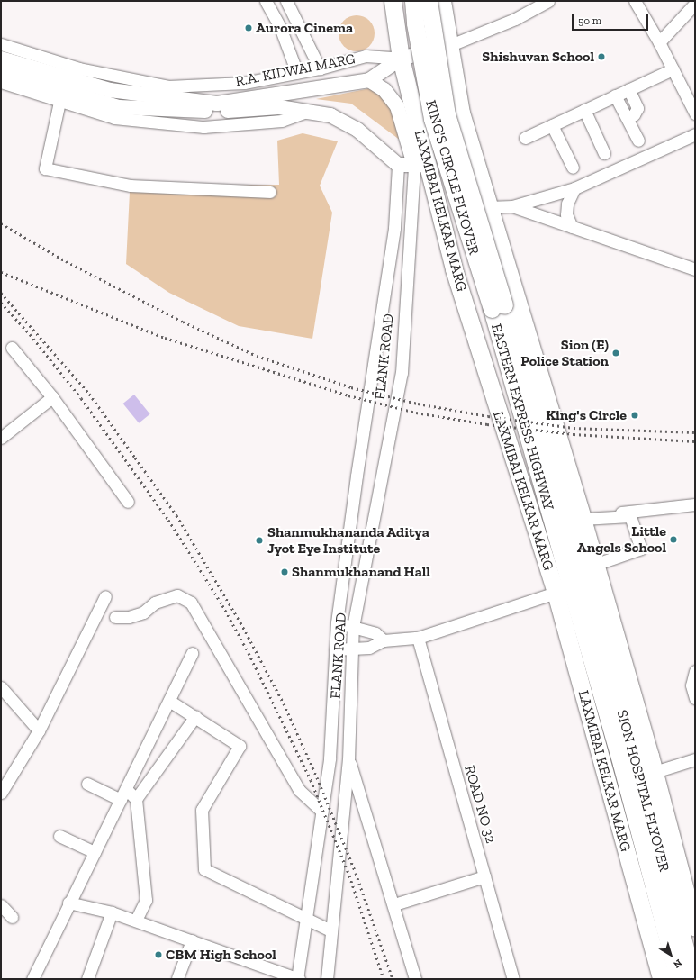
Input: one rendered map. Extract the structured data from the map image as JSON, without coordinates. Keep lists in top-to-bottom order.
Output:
{
  "streets": {
    "highway": [
      "KING'S CIRCLE FLYOVER",
      "LAXMIBAI KELKAR MARG",
      "EASTERN EXPRESS HIGHWAY",
      "SION HOSPITAL FLYOVER"
    ],
    "street": ["R.A. KIDWAI MARG", "FLANK ROAD", "ROAD NO 32"]
  },
  "crossings": [
    ["R.A. KIDWAI MARG", "LAXMIBAI KELKAR MARG"],
    ["KING'S CIRCLE FLYOVER", "EASTERN EXPRESS HIGHWAY"],
    ["LAXMIBAI KELKAR MARG", "FLANK ROAD"],
    ["EASTERN EXPRESS HIGHWAY", "SION HOSPITAL FLYOVER"]
  ],
  "places": [
    "Aurora Cinema",
    "Shishuvan School",
    "Sion (E) Police Station",
    "King's Circle",
    "Little Angels School",
    "Shanmukhananda Aditya Jyot Eye Institute",
    "Shanmukhanand Hall",
    "CBM High School"
  ],
  "scale_bar": "50 m",
  "north": "bottom right"
}
